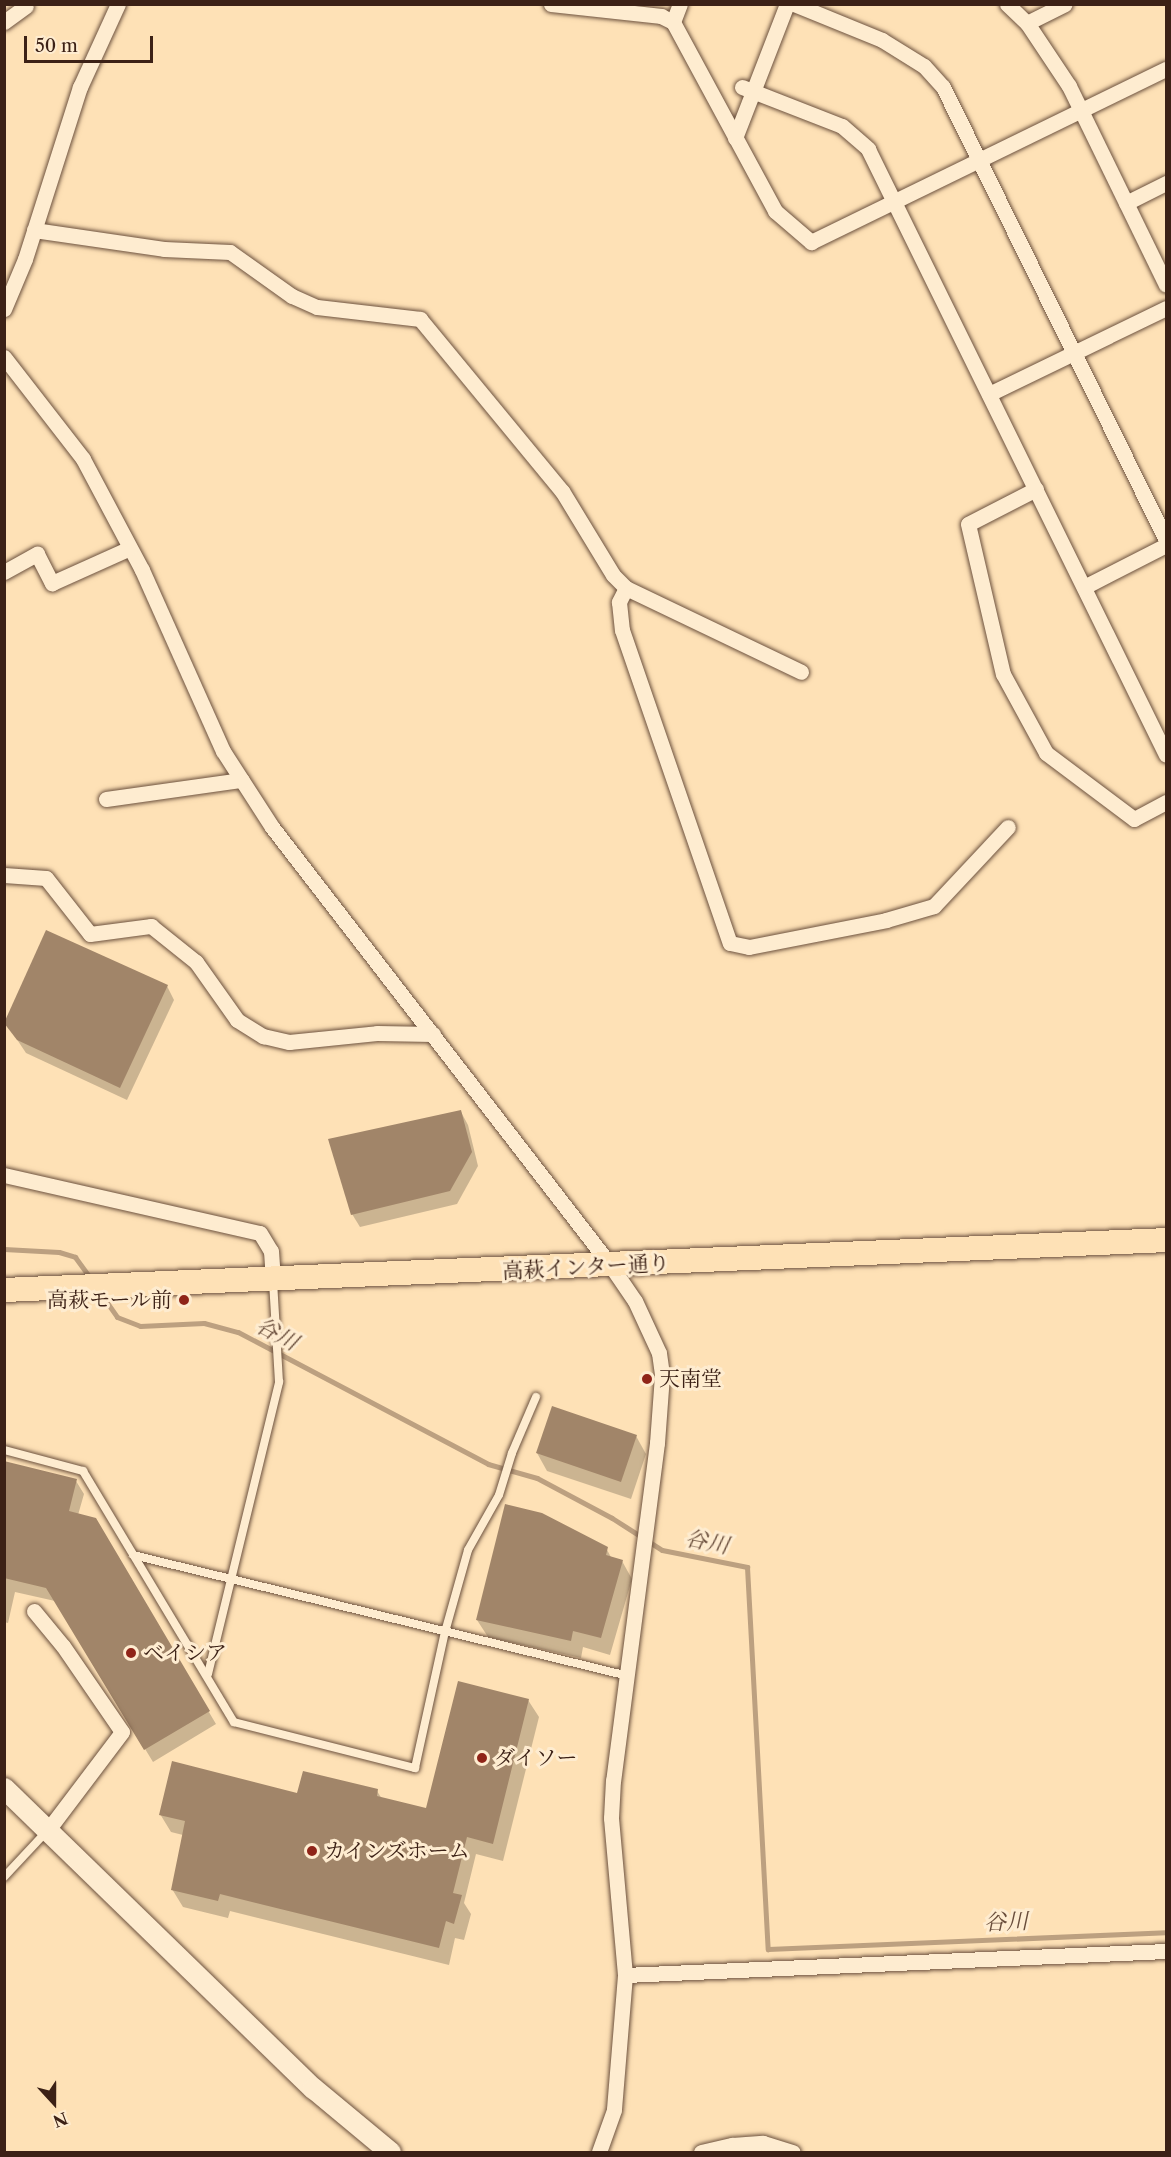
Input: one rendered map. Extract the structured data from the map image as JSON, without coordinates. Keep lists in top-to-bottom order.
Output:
{
  "streets": {
    "main road": ["高萩インター通り"]
  },
  "water": ["谷川"],
  "places": [
    "高萩モール前",
    "天南堂",
    "ベイシア",
    "ダイソー",
    "カインズホーム"
  ],
  "scale_bar": "50 m",
  "north": "bottom"
}
